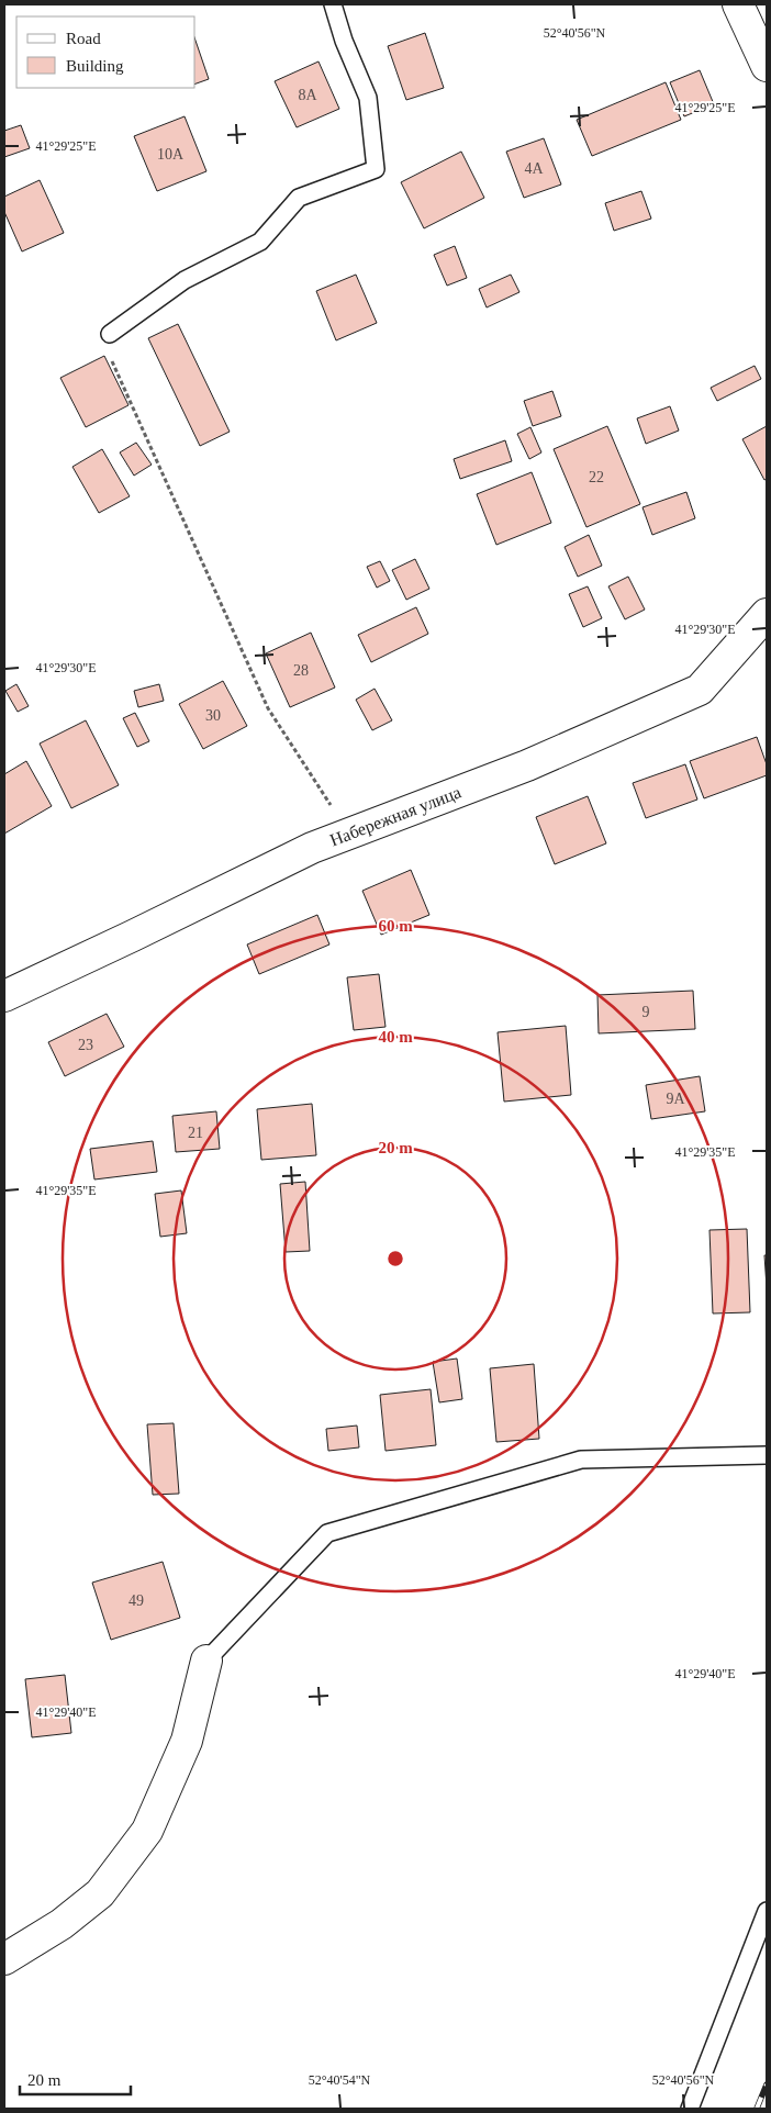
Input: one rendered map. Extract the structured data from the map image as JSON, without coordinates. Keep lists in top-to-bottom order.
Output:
{
  "streets": {
    "street": ["Набережная улица"]
  },
  "house_numbers": [
    "8А",
    "10А",
    "4А",
    "22",
    "28",
    "30",
    "9",
    "23",
    "9А",
    "21",
    "49"
  ],
  "legend": ["Road", "Building"],
  "scale_bar": "20 m",
  "coordinates": [
    "52°40'56\"N",
    "41°29'25\"E",
    "41°29'30\"E",
    "41°29'35\"E",
    "41°29'40\"E",
    "52°40'54\"N"
  ],
  "rings": ["60 m", "40 m", "20 m"]
}
